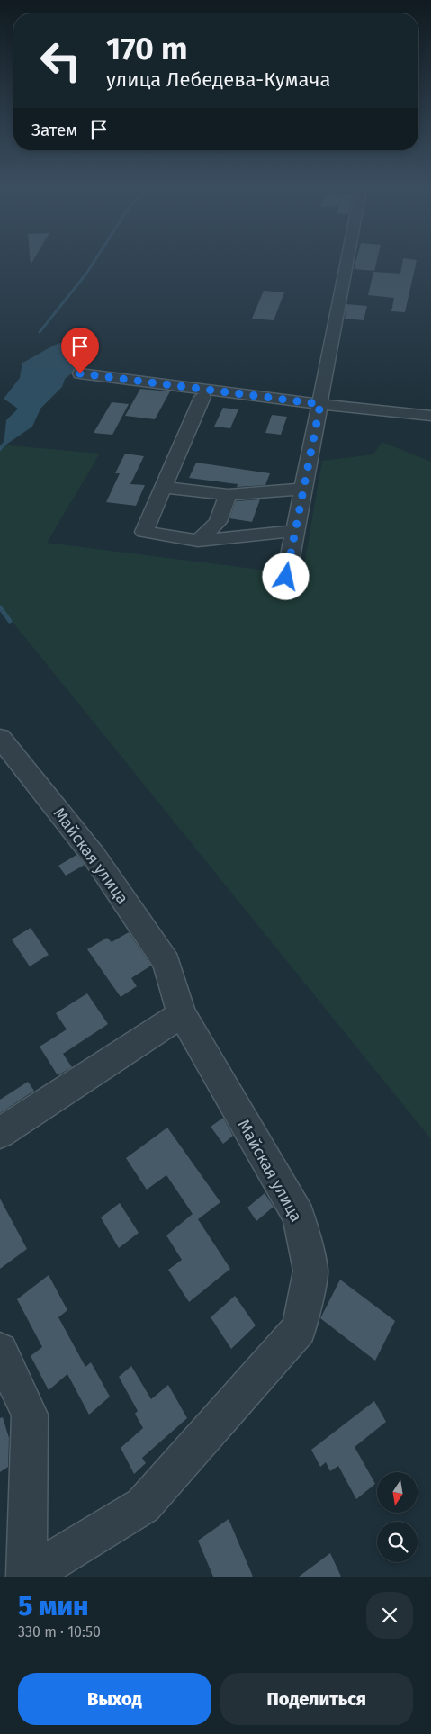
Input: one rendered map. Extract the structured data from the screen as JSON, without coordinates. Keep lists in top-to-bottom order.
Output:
{
  "streets": {
    "street": ["Майская улица"]
  },
  "north": "bottom",
  "page": {
    "turn": ["170 m", "улица Лебедева-Кумача"],
    "then": "Затем",
    "heading": ["5 мин", "330 m · 10:50"],
    "buttons": ["Выход", "Поделиться"]
  }
}
